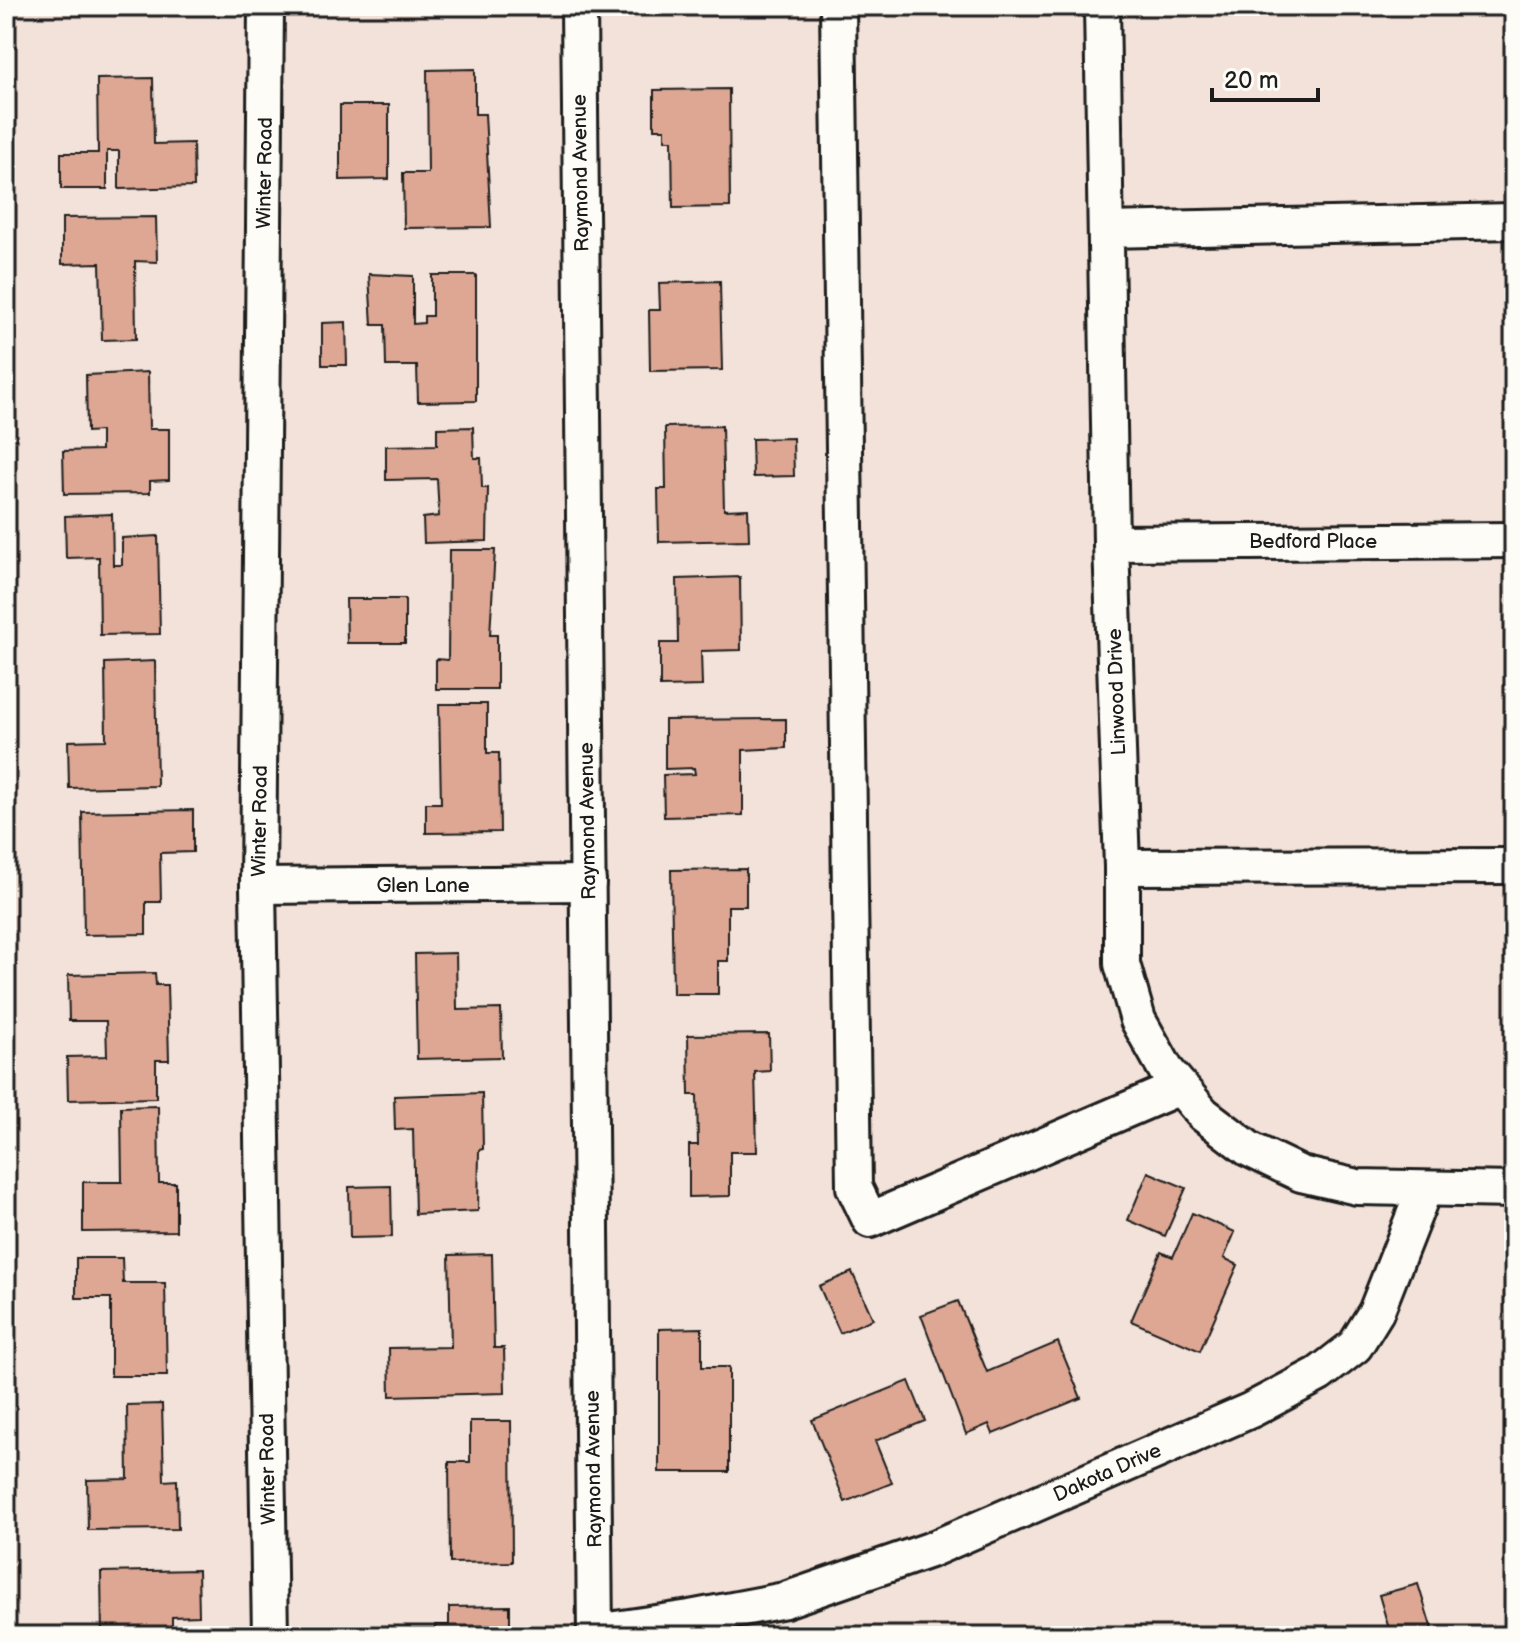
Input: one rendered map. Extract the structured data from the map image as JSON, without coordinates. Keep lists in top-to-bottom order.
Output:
{
  "streets": {
    "street": [
      "Winter Road",
      "Raymond Avenue",
      "Bedford Place",
      "Linwood Drive",
      "Glen Lane",
      "Dakota Drive"
    ]
  },
  "crossings": [
    ["Winter Road", "Glen Lane"],
    ["Raymond Avenue", "Glen Lane"],
    ["Raymond Avenue", "Dakota Drive"],
    ["Bedford Place", "Linwood Drive"],
    ["Linwood Drive", "Dakota Drive"]
  ],
  "scale_bar": "20 m"
}
